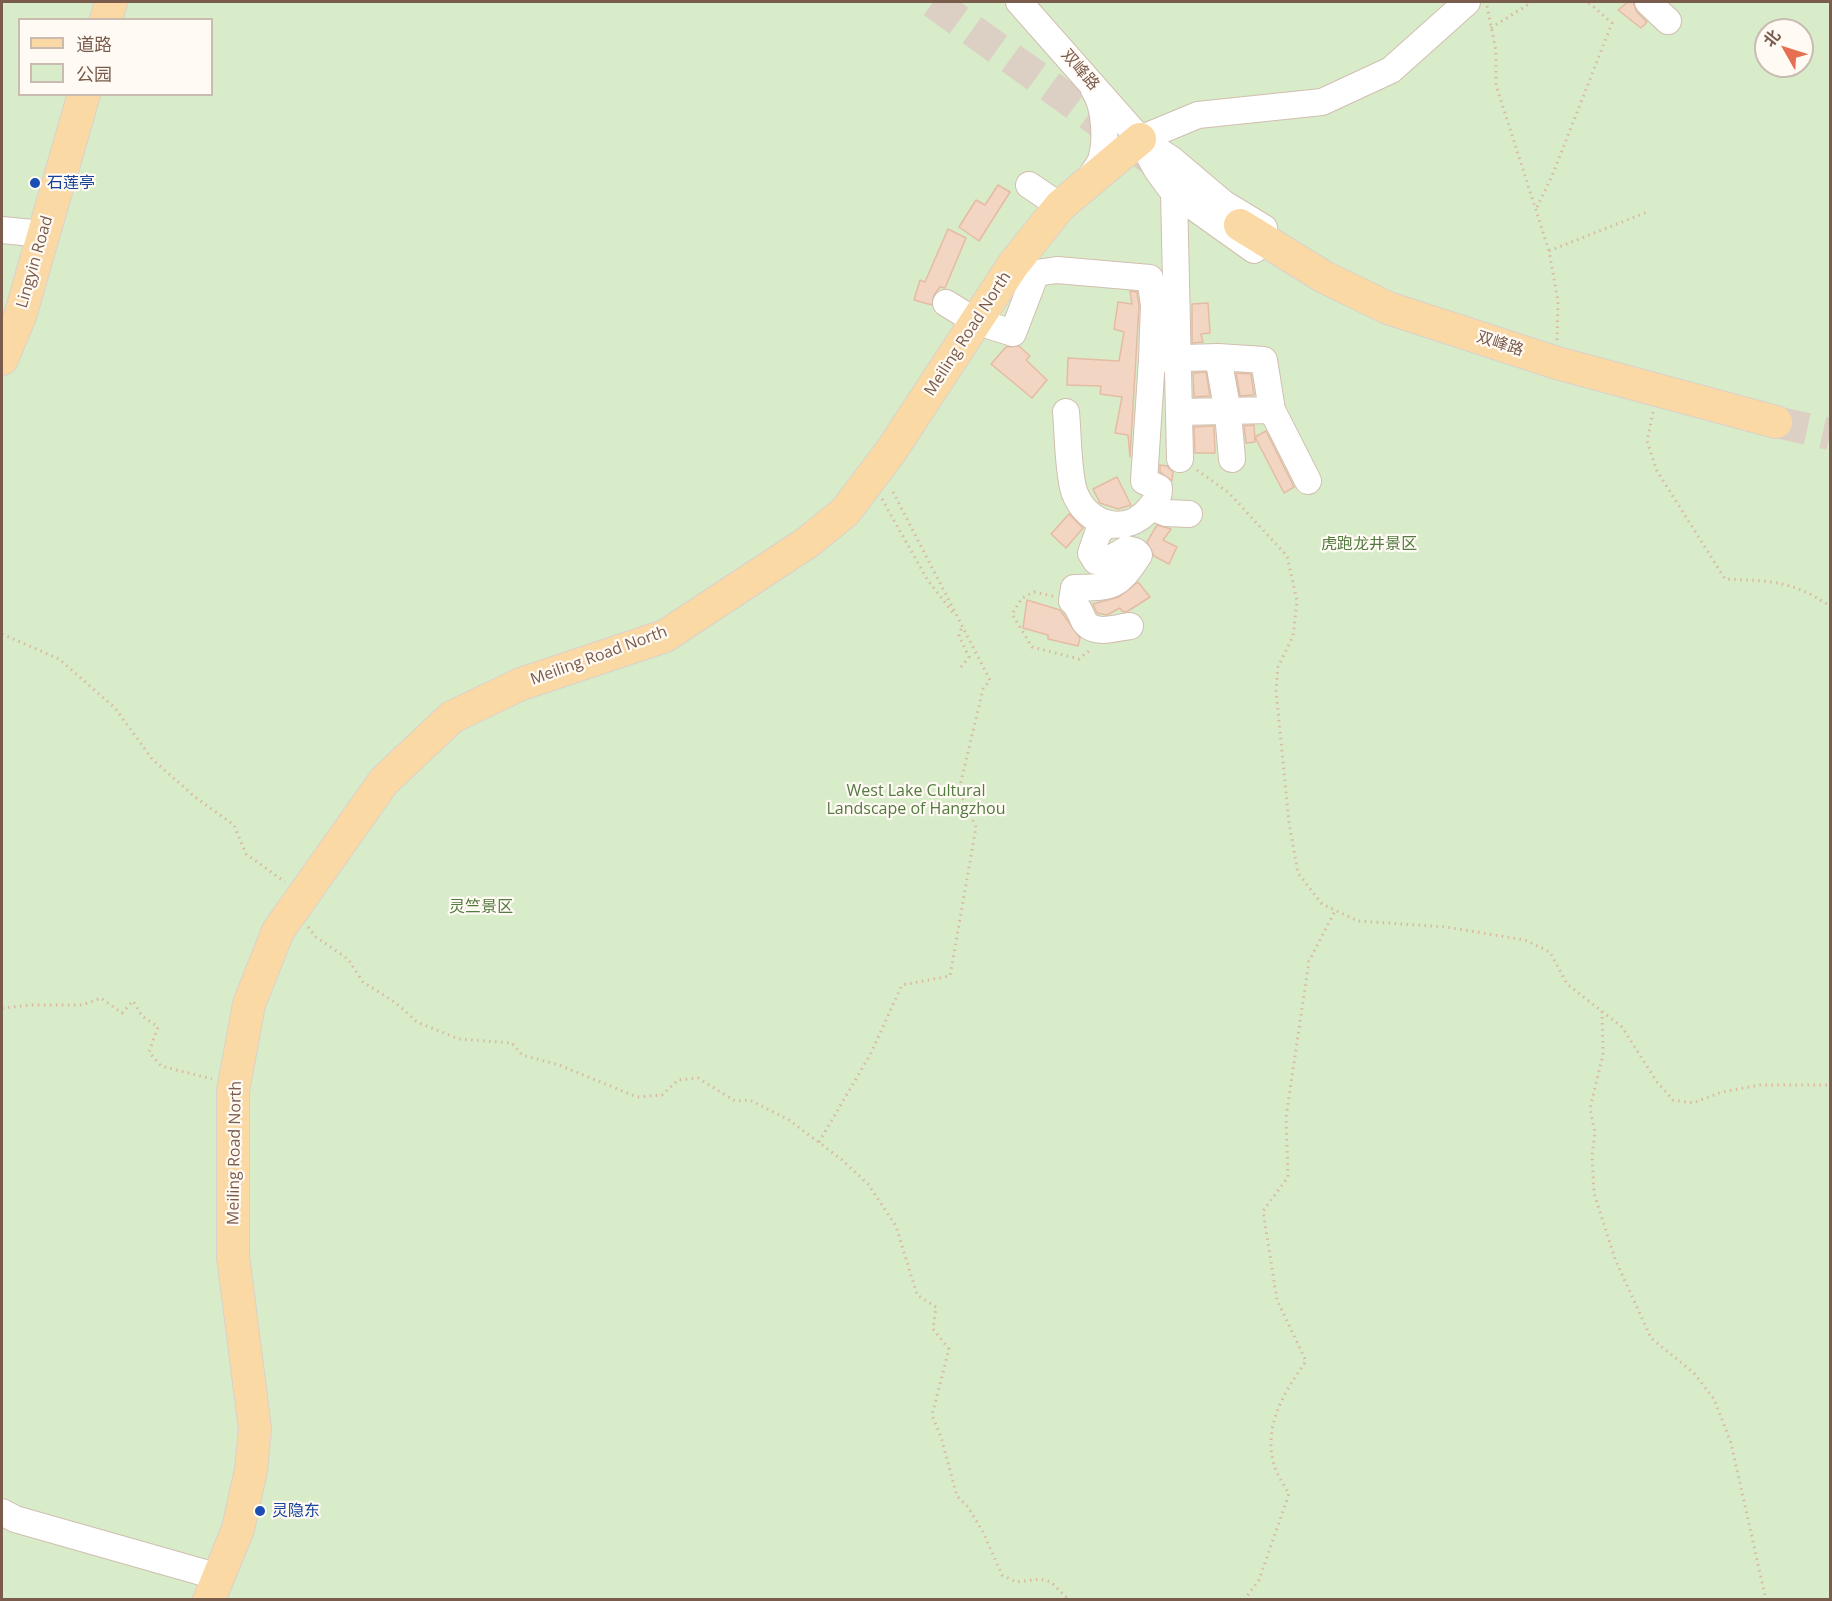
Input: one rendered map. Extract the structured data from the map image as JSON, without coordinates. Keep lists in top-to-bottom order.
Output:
{
  "streets": {
    "main road": ["双峰路", "Lingyin Road", "Meiling Road North"]
  },
  "crossings": [
    ["双峰路", "Meiling Road North"]
  ],
  "parks": ["虎跑龙井景区", "West Lake Cultural Landscape of Hangzhou", "灵竺景区"],
  "places": ["石莲亭", "灵隐东"],
  "legend": ["道路", "公园"],
  "north": "top left"
}
